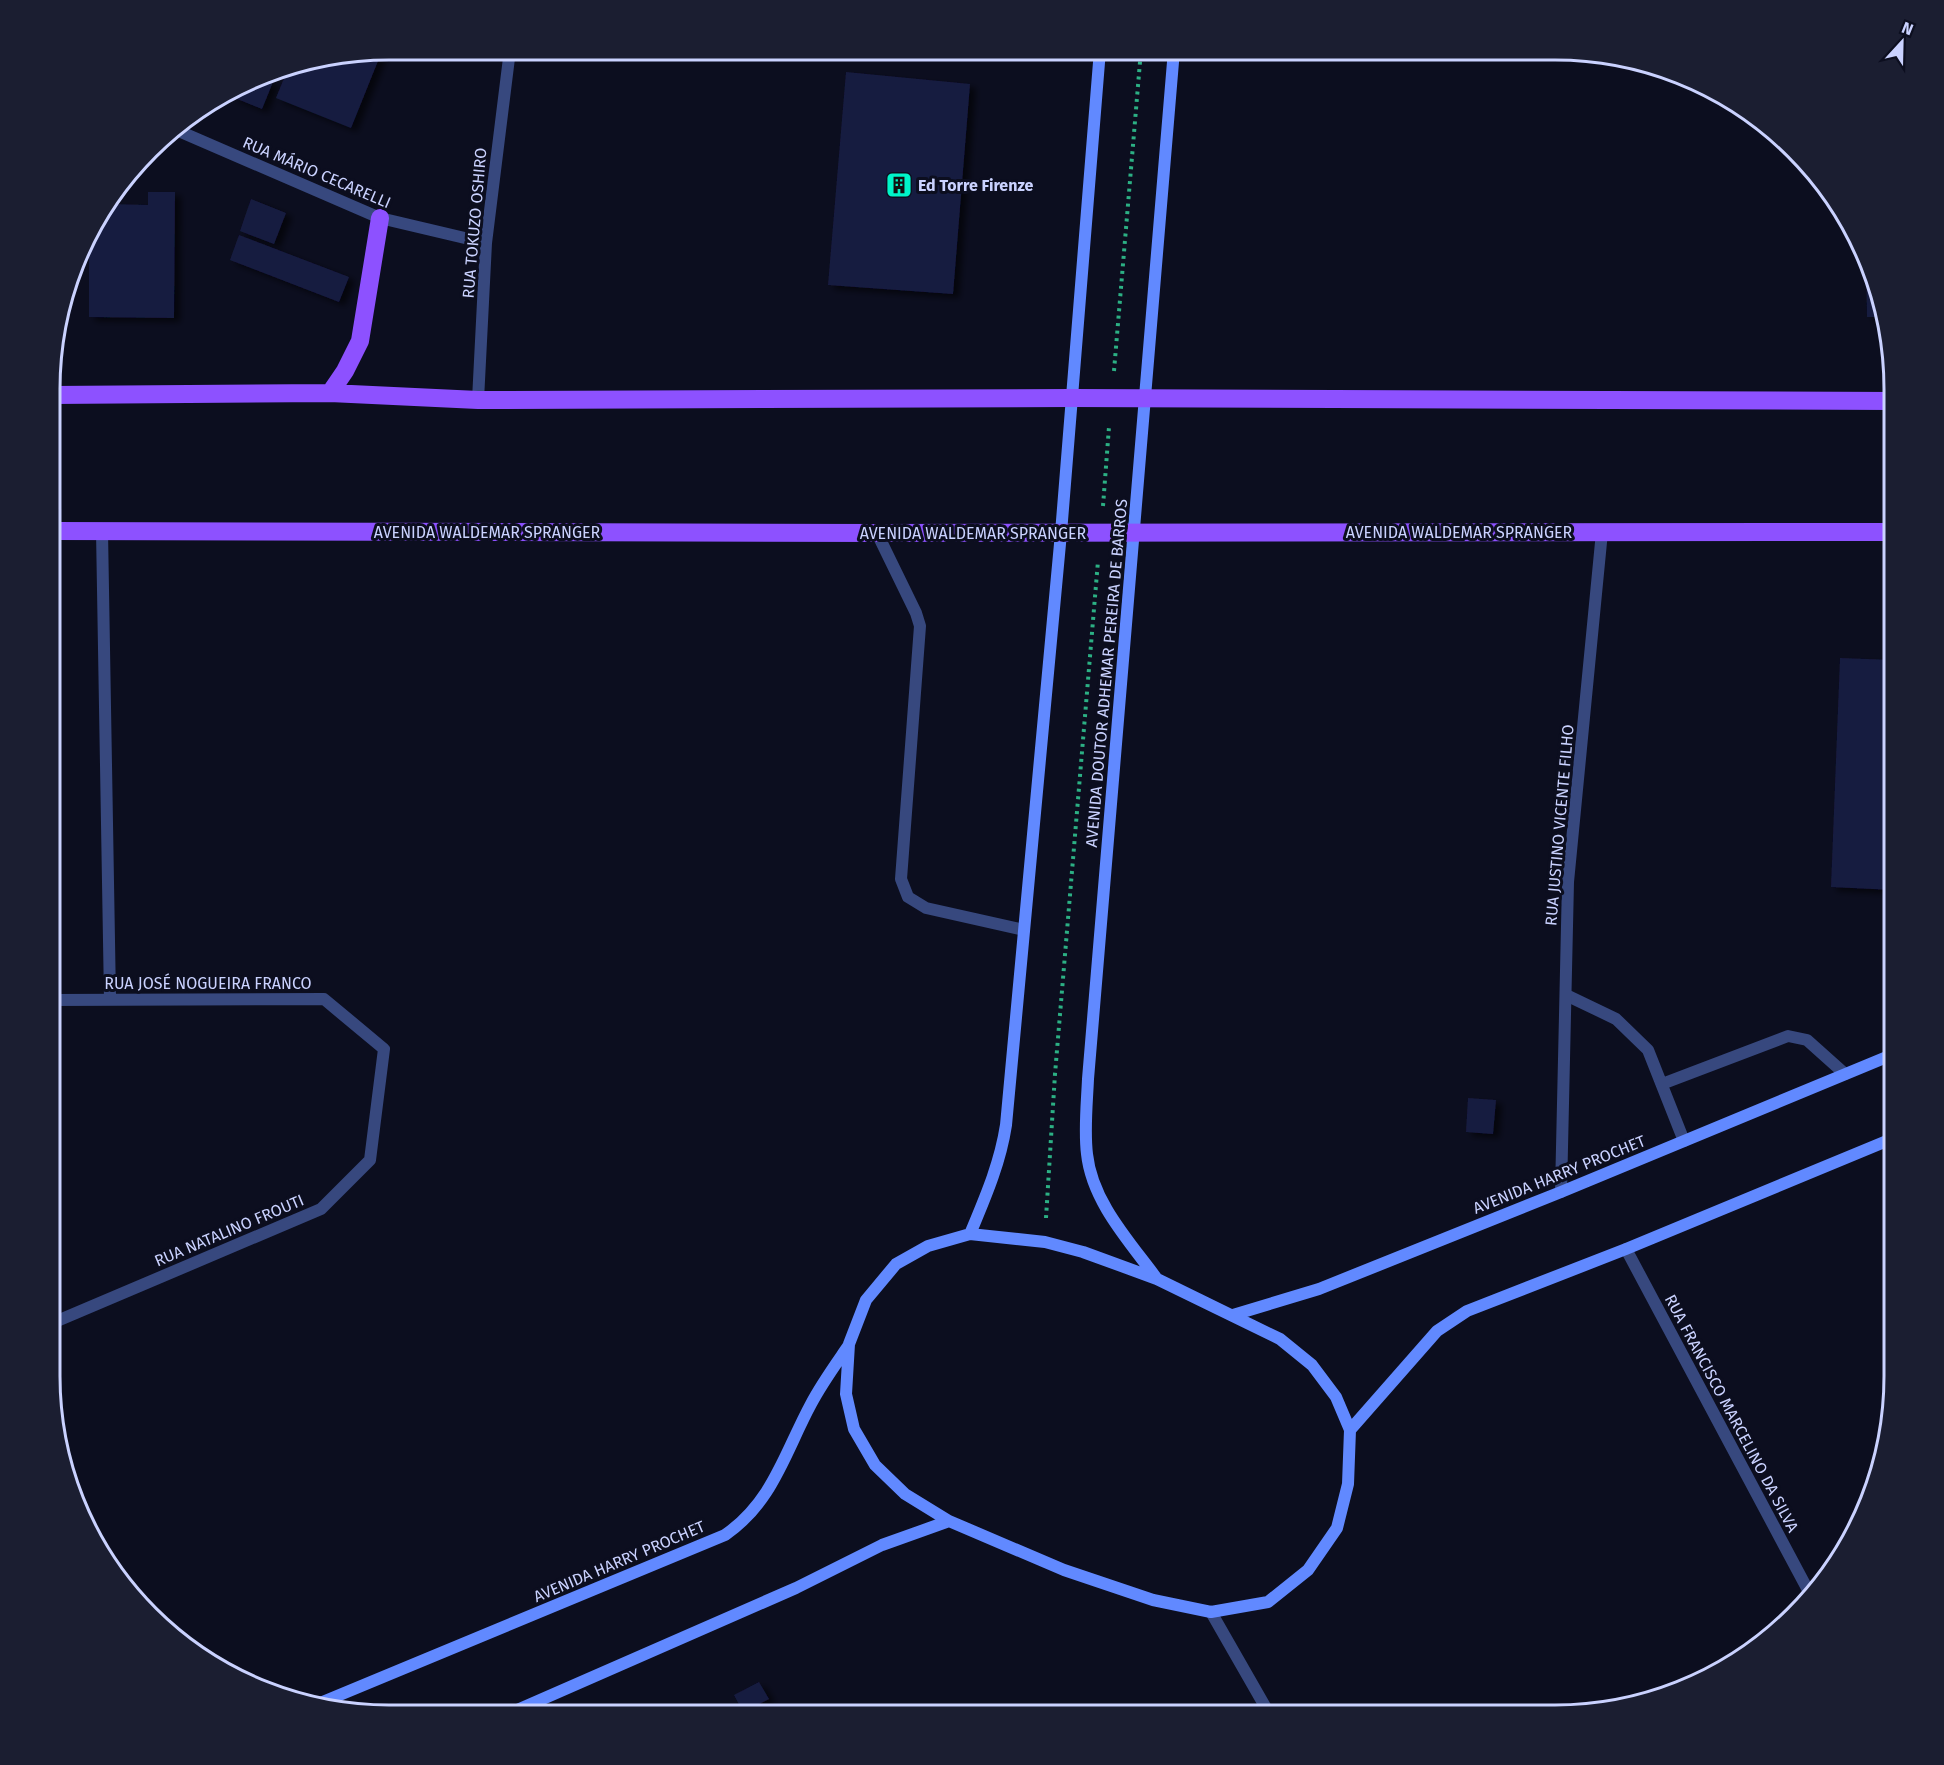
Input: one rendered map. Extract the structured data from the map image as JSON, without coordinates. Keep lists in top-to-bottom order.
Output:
{
  "streets": {
    "main road": ["AVENIDA WALDEMAR SPRANGER"],
    "street": [
      "RUA MÁRIO CECARELLI",
      "RUA TOKUZO OSHIRO",
      "AVENIDA DOUTOR ADHEMAR PEREIRA DE BARROS",
      "RUA JUSTINO VICENTE FILHO",
      "RUA JOSÉ NOGUEIRA FRANCO",
      "AVENIDA HARRY PROCHET",
      "RUA NATALINO FROUTI",
      "RUA FRANCISCO MARCELINO DA SILVA"
    ]
  },
  "crossings": [
    ["RUA MÁRIO CECARELLI", "RUA TOKUZO OSHIRO"],
    ["AVENIDA WALDEMAR SPRANGER", "AVENIDA DOUTOR ADHEMAR PEREIRA DE BARROS"],
    ["AVENIDA WALDEMAR SPRANGER", "RUA JUSTINO VICENTE FILHO"],
    ["RUA JUSTINO VICENTE FILHO", "AVENIDA HARRY PROCHET"],
    ["RUA JOSÉ NOGUEIRA FRANCO", "RUA NATALINO FROUTI"]
  ],
  "places": {
    "building": ["Ed Torre Firenze"]
  },
  "north": "top"
}
